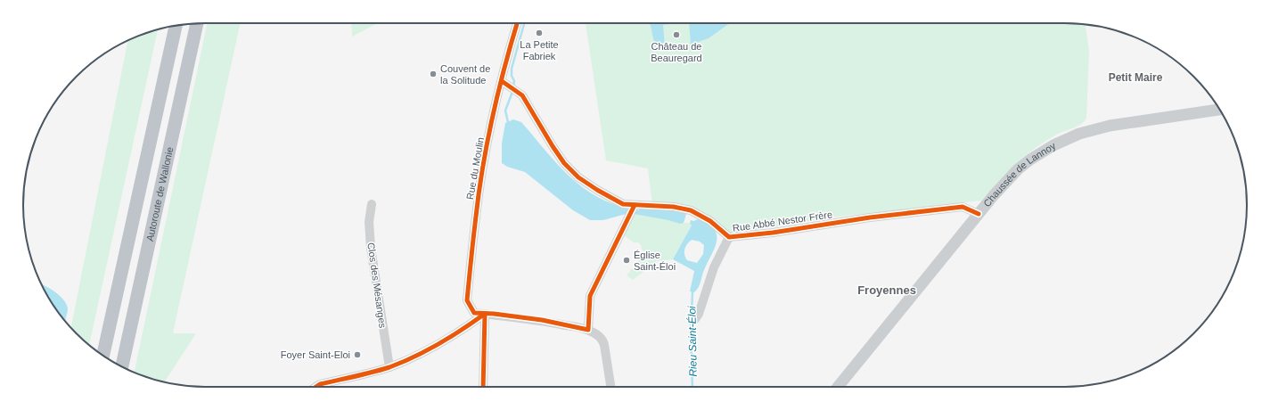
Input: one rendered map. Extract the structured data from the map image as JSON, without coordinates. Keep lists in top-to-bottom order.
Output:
{
  "streets": {
    "highway": ["Autoroute de Wallonie"],
    "main road": ["Chaussée de Lannoy"],
    "street": ["Rue du Moulin", "Rue Abbé Nestor Frère", "Clos des Mésanges"]
  },
  "crossings": [
    ["Rue du Moulin", "Rue Abbé Nestor Frère"],
    ["Chaussée de Lannoy", "Rue Abbé Nestor Frère"]
  ],
  "districts": ["Petit Maire", "Froyennes"],
  "water": ["Rieu Saint-Éloi"],
  "places": [
    "La Petite Fabriek",
    "Château de Beauregard",
    "Couvent de la Solitude",
    "Église Saint-Éloi",
    "Foyer Saint-Eloi"
  ]
}
